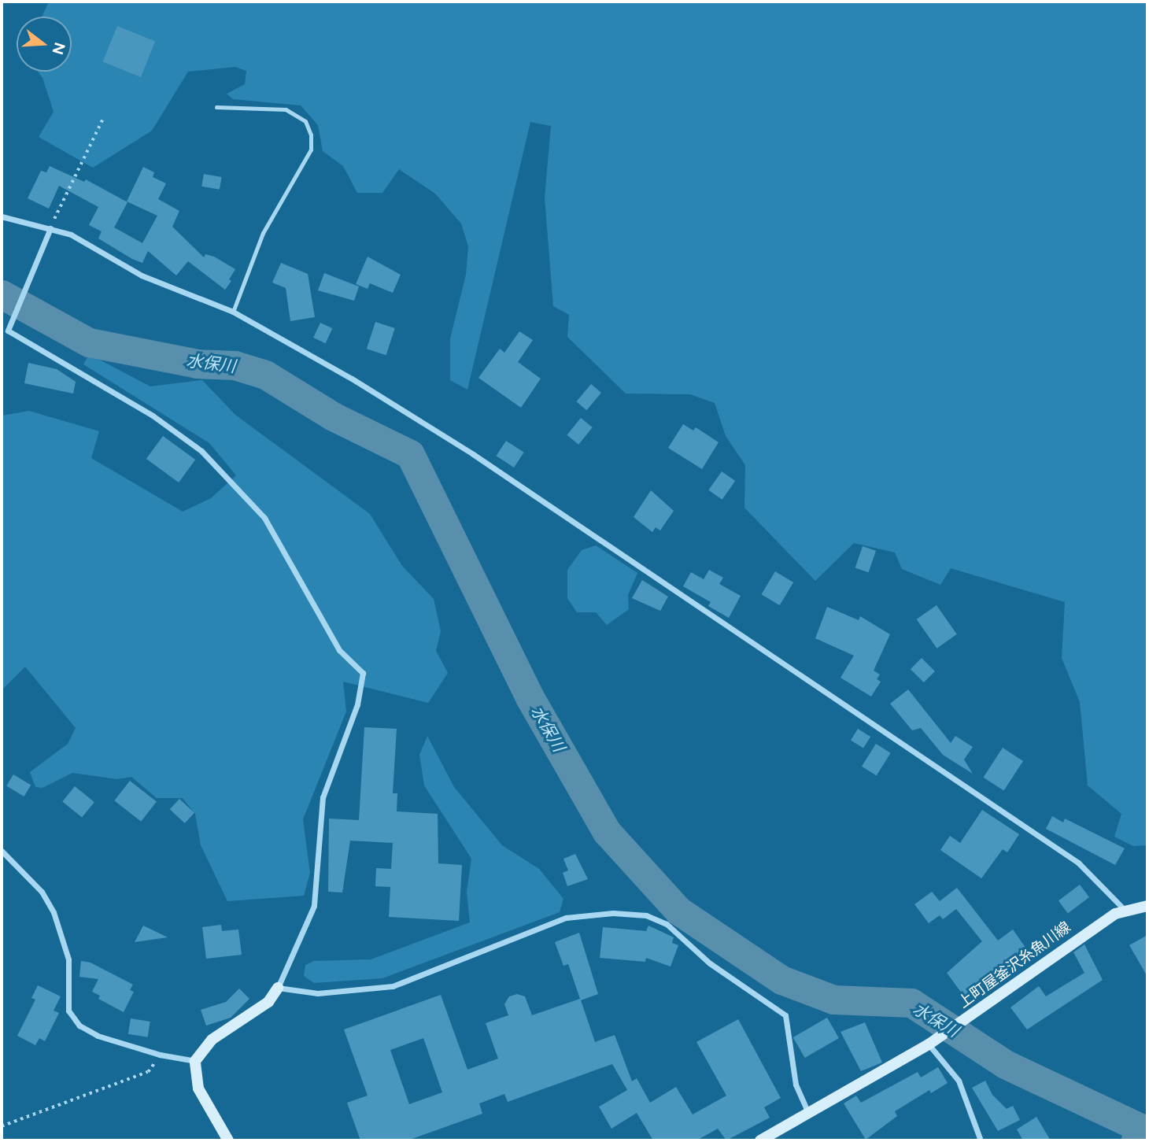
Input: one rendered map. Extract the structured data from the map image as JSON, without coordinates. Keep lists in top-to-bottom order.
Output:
{
  "streets": {
    "main road": ["上町屋釜沢糸魚川線"]
  },
  "water": ["水保川"],
  "north": "right"
}
